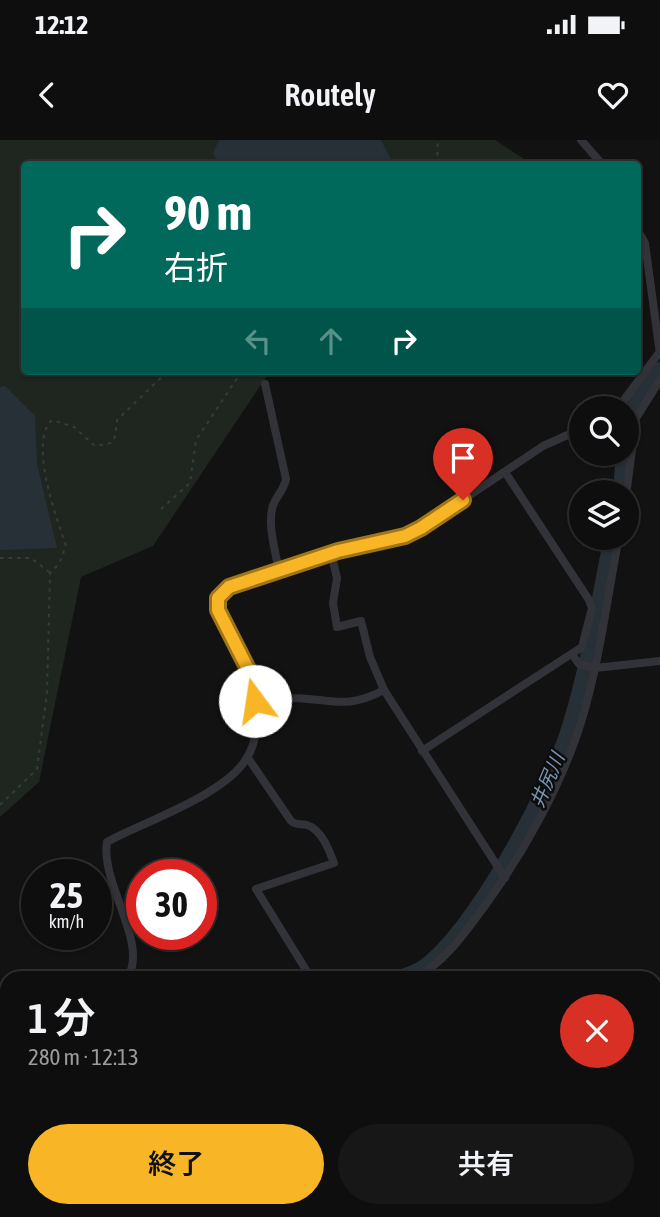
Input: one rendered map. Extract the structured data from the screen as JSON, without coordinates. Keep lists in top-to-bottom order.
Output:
{
  "water": ["井尻川"],
  "page": {
    "status": "12:12",
    "header": "Routely",
    "turn": ["90 m", "右折"],
    "speed": "25 km/h",
    "limit": "30",
    "heading": ["1 分", "280 m · 12:13"],
    "buttons": ["終了", "共有"]
  }
}
